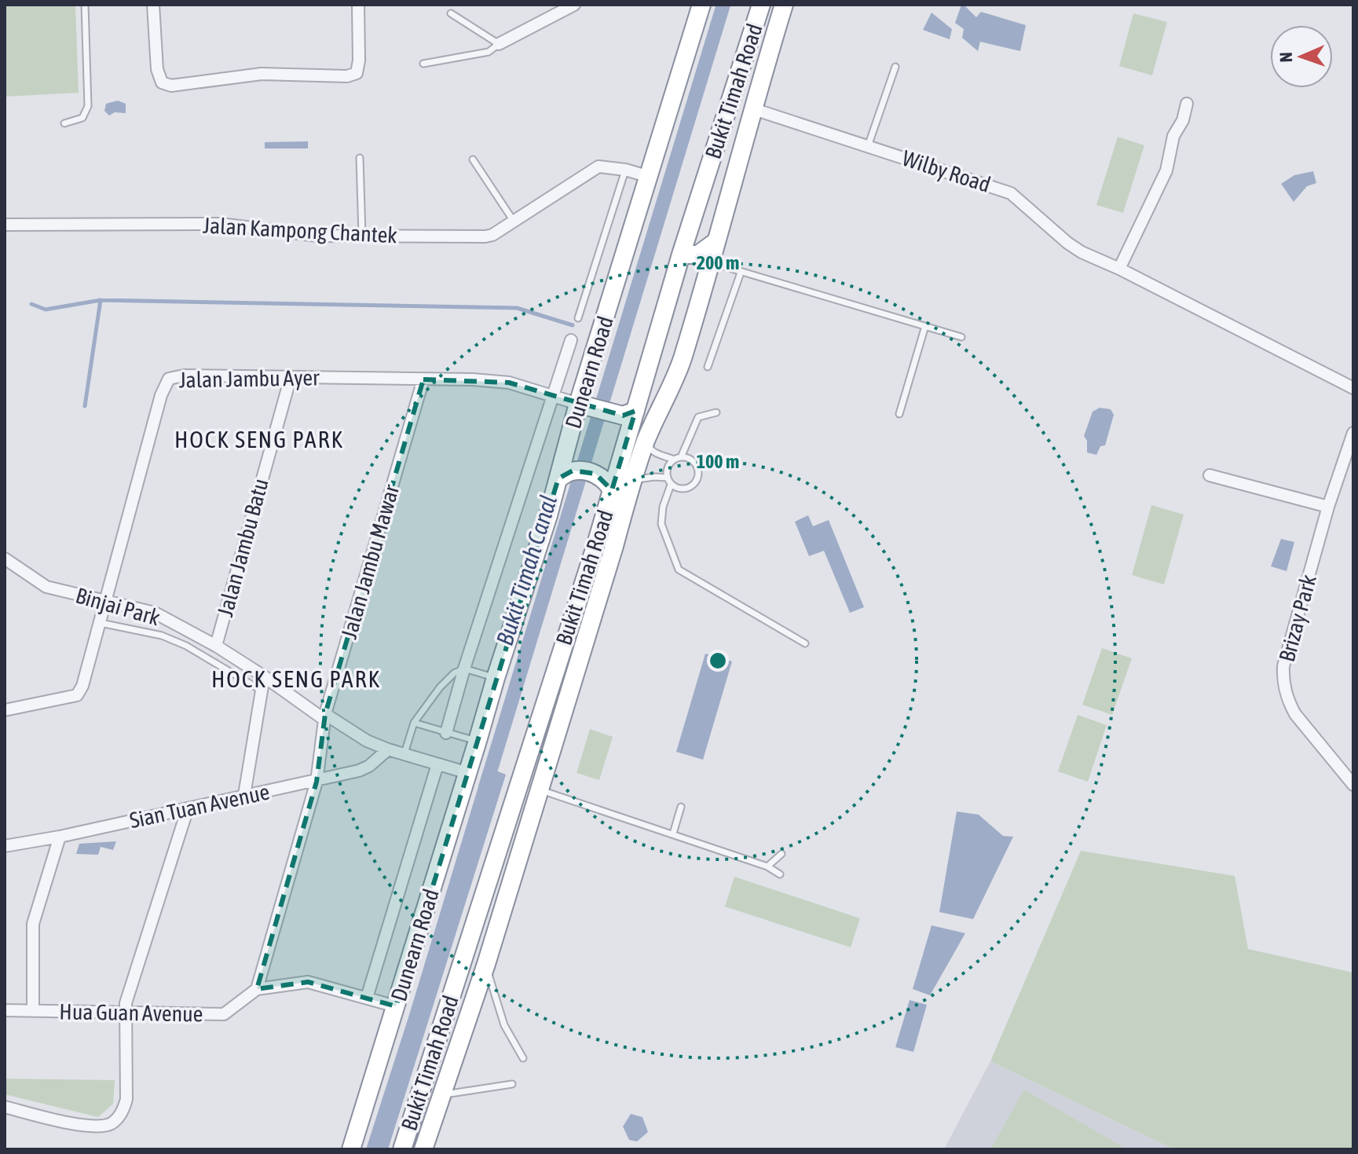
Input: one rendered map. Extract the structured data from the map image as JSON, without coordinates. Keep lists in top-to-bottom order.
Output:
{
  "streets": {
    "highway": ["Bukit Timah Road", "Dunearn Road"],
    "street": [
      "Wilby Road",
      "Jalan Kampong Chantek",
      "Jalan Jambu Ayer",
      "Jalan Jambu Batu",
      "Jalan Jambu Mawar",
      "Binjai Park",
      "Brizay Park",
      "Sian Tuan Avenue",
      "Hua Guan Avenue"
    ]
  },
  "crossings": [
    ["Jalan Kampong Chantek", "Dunearn Road"],
    ["Dunearn Road", "Jalan Jambu Ayer"],
    ["Dunearn Road", "Binjai Park"],
    ["Dunearn Road", "Hua Guan Avenue"],
    ["Jalan Jambu Ayer", "Jalan Jambu Batu"],
    ["Jalan Jambu Ayer", "Jalan Jambu Mawar"],
    ["Jalan Jambu Ayer", "Binjai Park"],
    ["Jalan Jambu Batu", "Binjai Park"],
    ["Jalan Jambu Mawar", "Binjai Park"],
    ["Jalan Jambu Mawar", "Sian Tuan Avenue"],
    ["Jalan Jambu Mawar", "Hua Guan Avenue"],
    ["Binjai Park", "Sian Tuan Avenue"]
  ],
  "districts": ["HOCK SENG PARK", "HOCK SENG PARK"],
  "water": ["Bukit Timah Canal"],
  "north": "left",
  "rings": ["200 m", "100 m"]
}
